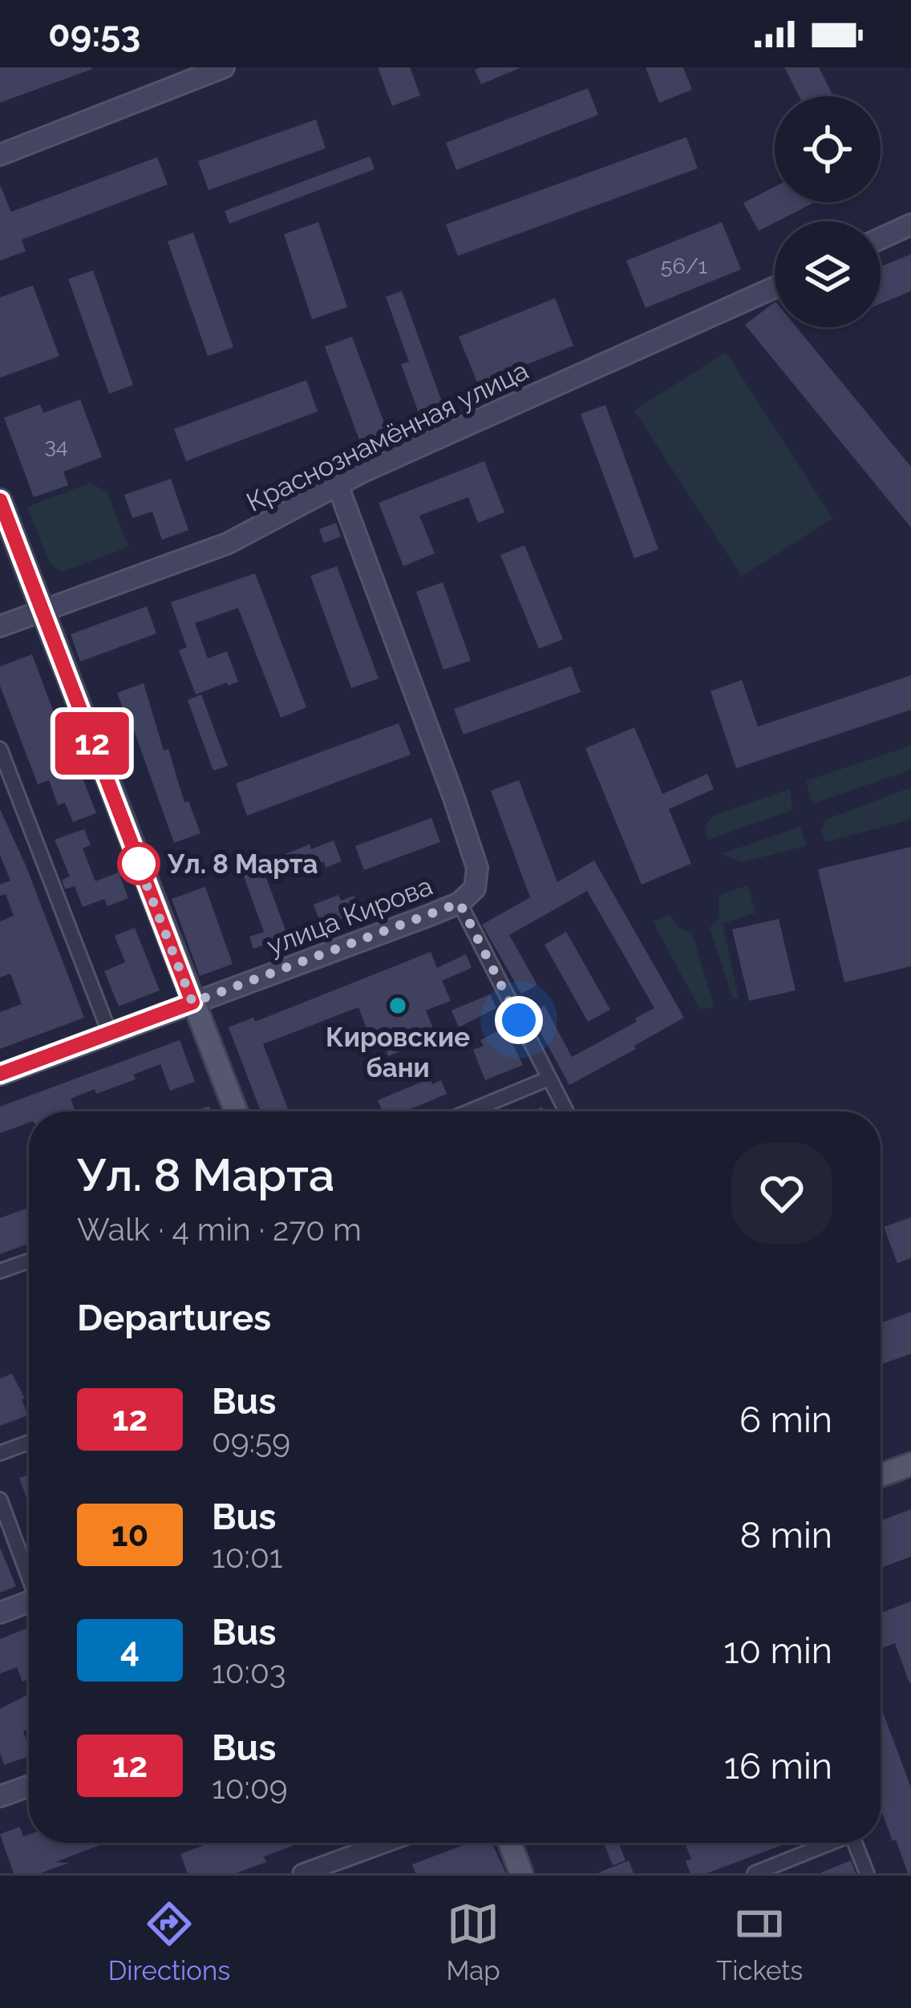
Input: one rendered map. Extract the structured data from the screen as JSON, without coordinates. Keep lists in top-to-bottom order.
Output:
{
  "streets": {
    "main road": ["Краснознамённая улица", "улица Кирова"]
  },
  "crossings": [
    ["Краснознамённая улица", "улица Кирова"]
  ],
  "places": ["Ул. 8 Марта", "Кировские бани"],
  "lines": ["bus line 12"],
  "house_numbers": ["56/1", "34"],
  "page": {
    "status": "09:53",
    "on_map": "12",
    "heading": [
      ["Ул. 8 Марта", "Walk · 4 min · 270 m"],
      "Departures"
    ],
    "list": [
      {
        "mark": "12",
        "name": "Bus",
        "note": "09:59",
        "value": "6 min"
      },
      {
        "mark": "10",
        "name": "Bus",
        "note": "10:01",
        "value": "8 min"
      },
      {
        "mark": "4",
        "name": "Bus",
        "note": "10:03",
        "value": "10 min"
      },
      {
        "mark": "12",
        "name": "Bus",
        "note": "10:09",
        "value": "16 min"
      }
    ],
    "tabs": ["Directions", "Map", "Tickets"]
  }
}
